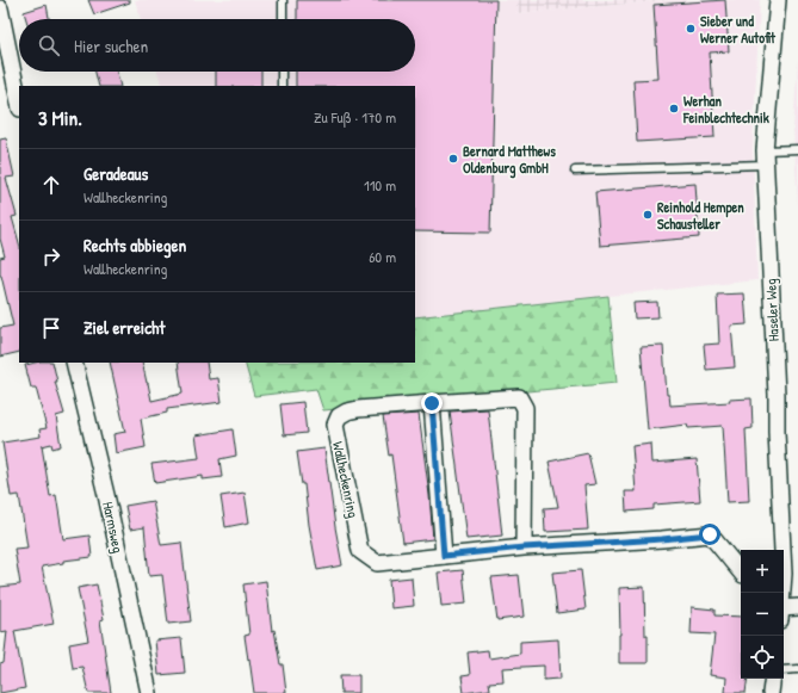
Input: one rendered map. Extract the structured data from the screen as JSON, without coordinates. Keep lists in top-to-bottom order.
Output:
{
  "streets": {
    "street": ["Haseler Weg", "Wallheckenring", "Harmsweg"]
  },
  "places": [
    "Sieber und Werner Autofit",
    "Werhan Feinblechtechnik",
    "Bernard Matthews Oldenburg GmbH",
    "Reinhold Hempen Schausteller"
  ],
  "page": {
    "search": "Hier suchen",
    "heading": ["3 Min.", "Zu Fuß · 170 m"],
    "list": [
      ["Geradeaus", "Wallheckenring", "110 m"],
      ["Rechts abbiegen", "Wallheckenring", "60 m"],
      "Ziel erreicht"
    ],
    "map_buttons": ["+", "−"]
  }
}
